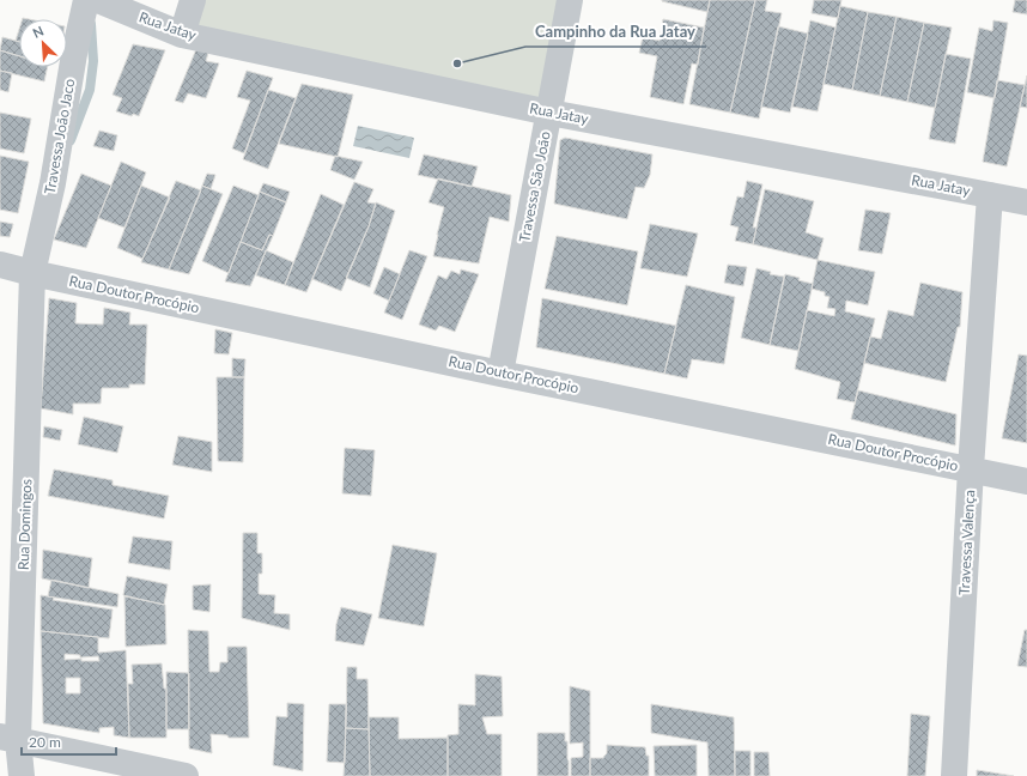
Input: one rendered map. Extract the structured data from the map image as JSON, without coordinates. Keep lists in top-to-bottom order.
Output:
{
  "streets": {
    "street": [
      "Rua Jatay",
      "Travessa João Jaco",
      "Travessa São João",
      "Rua Doutor Procópio",
      "Rua Domingos",
      "Travessa Valença"
    ]
  },
  "crossings": [
    ["Rua Jatay", "Travessa São João"],
    ["Rua Jatay", "Travessa Valença"],
    ["Travessa João Jaco", "Rua Doutor Procópio"],
    ["Travessa João Jaco", "Rua Domingos"],
    ["Travessa São João", "Rua Doutor Procópio"],
    ["Rua Doutor Procópio", "Rua Domingos"],
    ["Rua Doutor Procópio", "Travessa Valença"]
  ],
  "places": ["Campinho da Rua Jatay"],
  "scale_bar": "20 m",
  "north": "top left"
}
